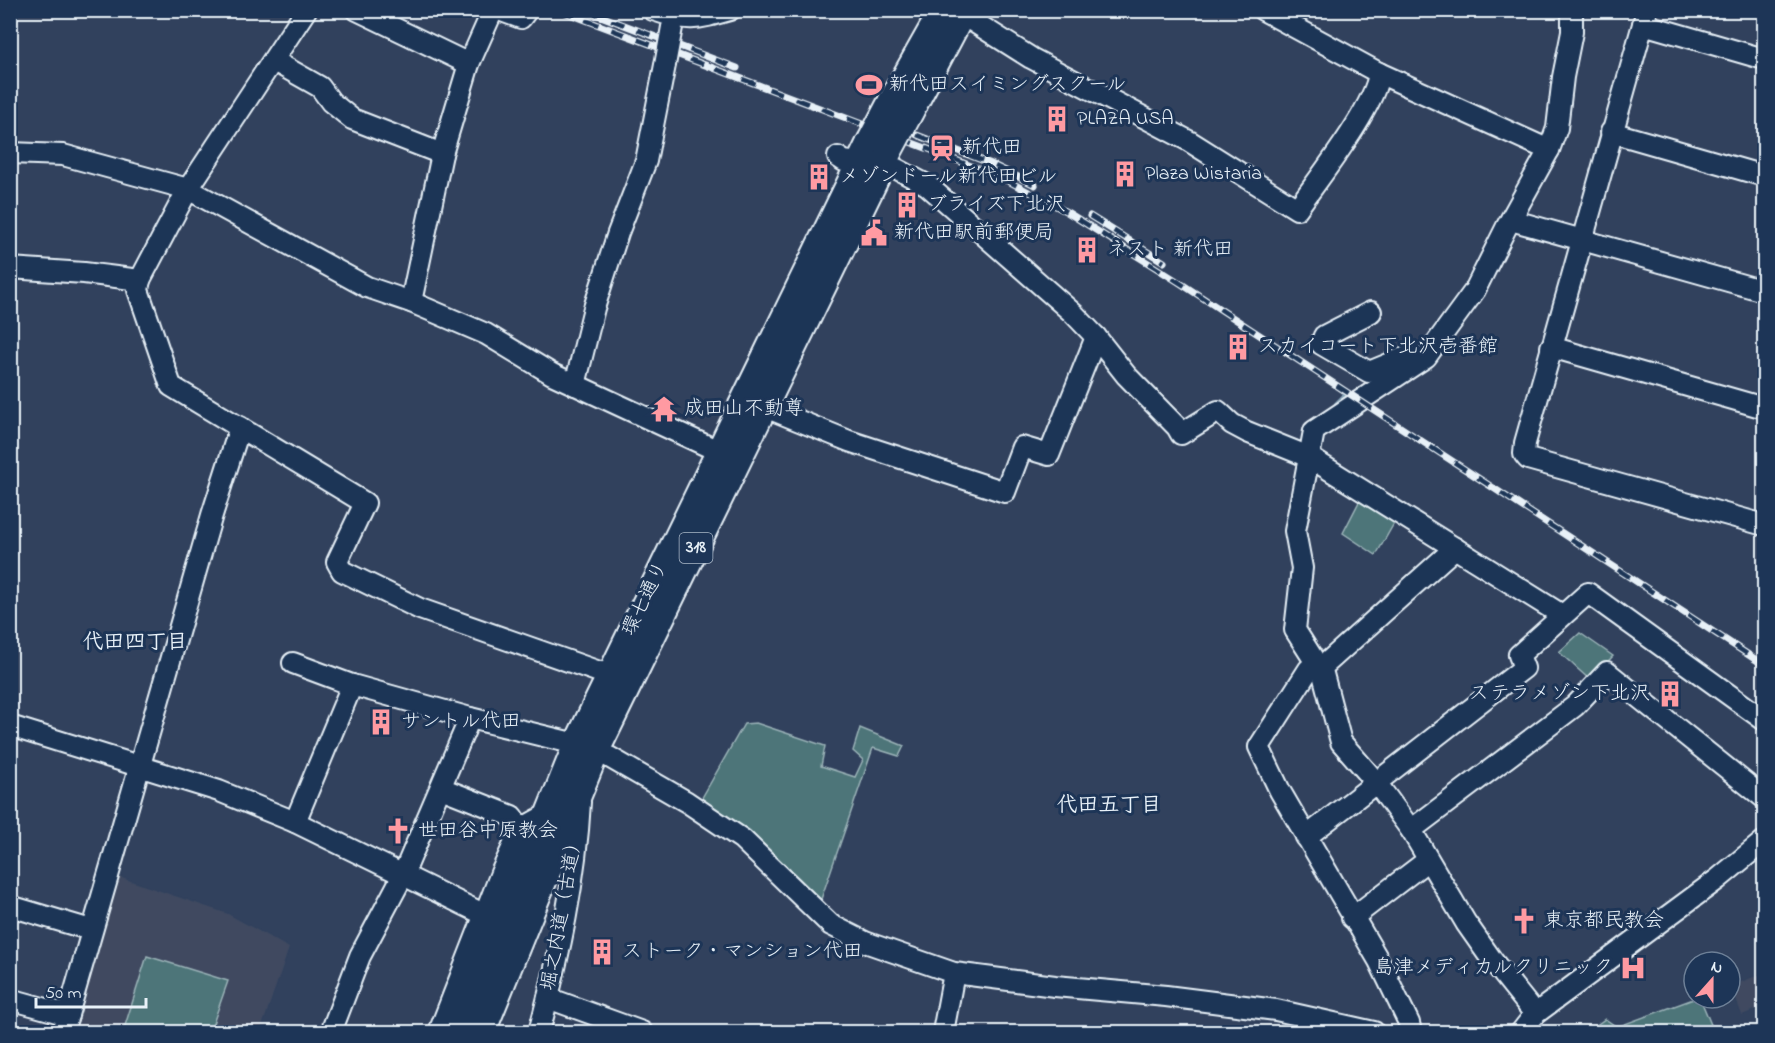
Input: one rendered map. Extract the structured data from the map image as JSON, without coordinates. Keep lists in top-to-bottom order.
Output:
{
  "streets": {
    "main road": ["318", "環七通り"],
    "street": ["堀之内道（古道）"]
  },
  "crossings": [
    ["318", "環七通り"],
    ["環七通り", "堀之内道（古道）"]
  ],
  "districts": ["代田四丁目", "代田五丁目"],
  "places": {
    "sports": ["新代田スイミングスクール"],
    "building": [
      "PLAZA USA",
      "Plaza Wistaria",
      "メゾンドール新代田ビル",
      "ブライズ下北沢",
      "ネスト 新代田",
      "スカイコート下北沢壱番館",
      "ステラメゾン下北沢",
      "サントル代田",
      "ストーク・マンション代田"
    ],
    "station": ["新代田"],
    "public building": ["新代田駅前郵便局"],
    "temple": ["成田山不動尊"],
    "church": ["世田谷中原教会", "東京都民教会"],
    "hospital": ["島津メディカルクリニック"]
  },
  "scale_bar": "50 m",
  "north": "top"
}
